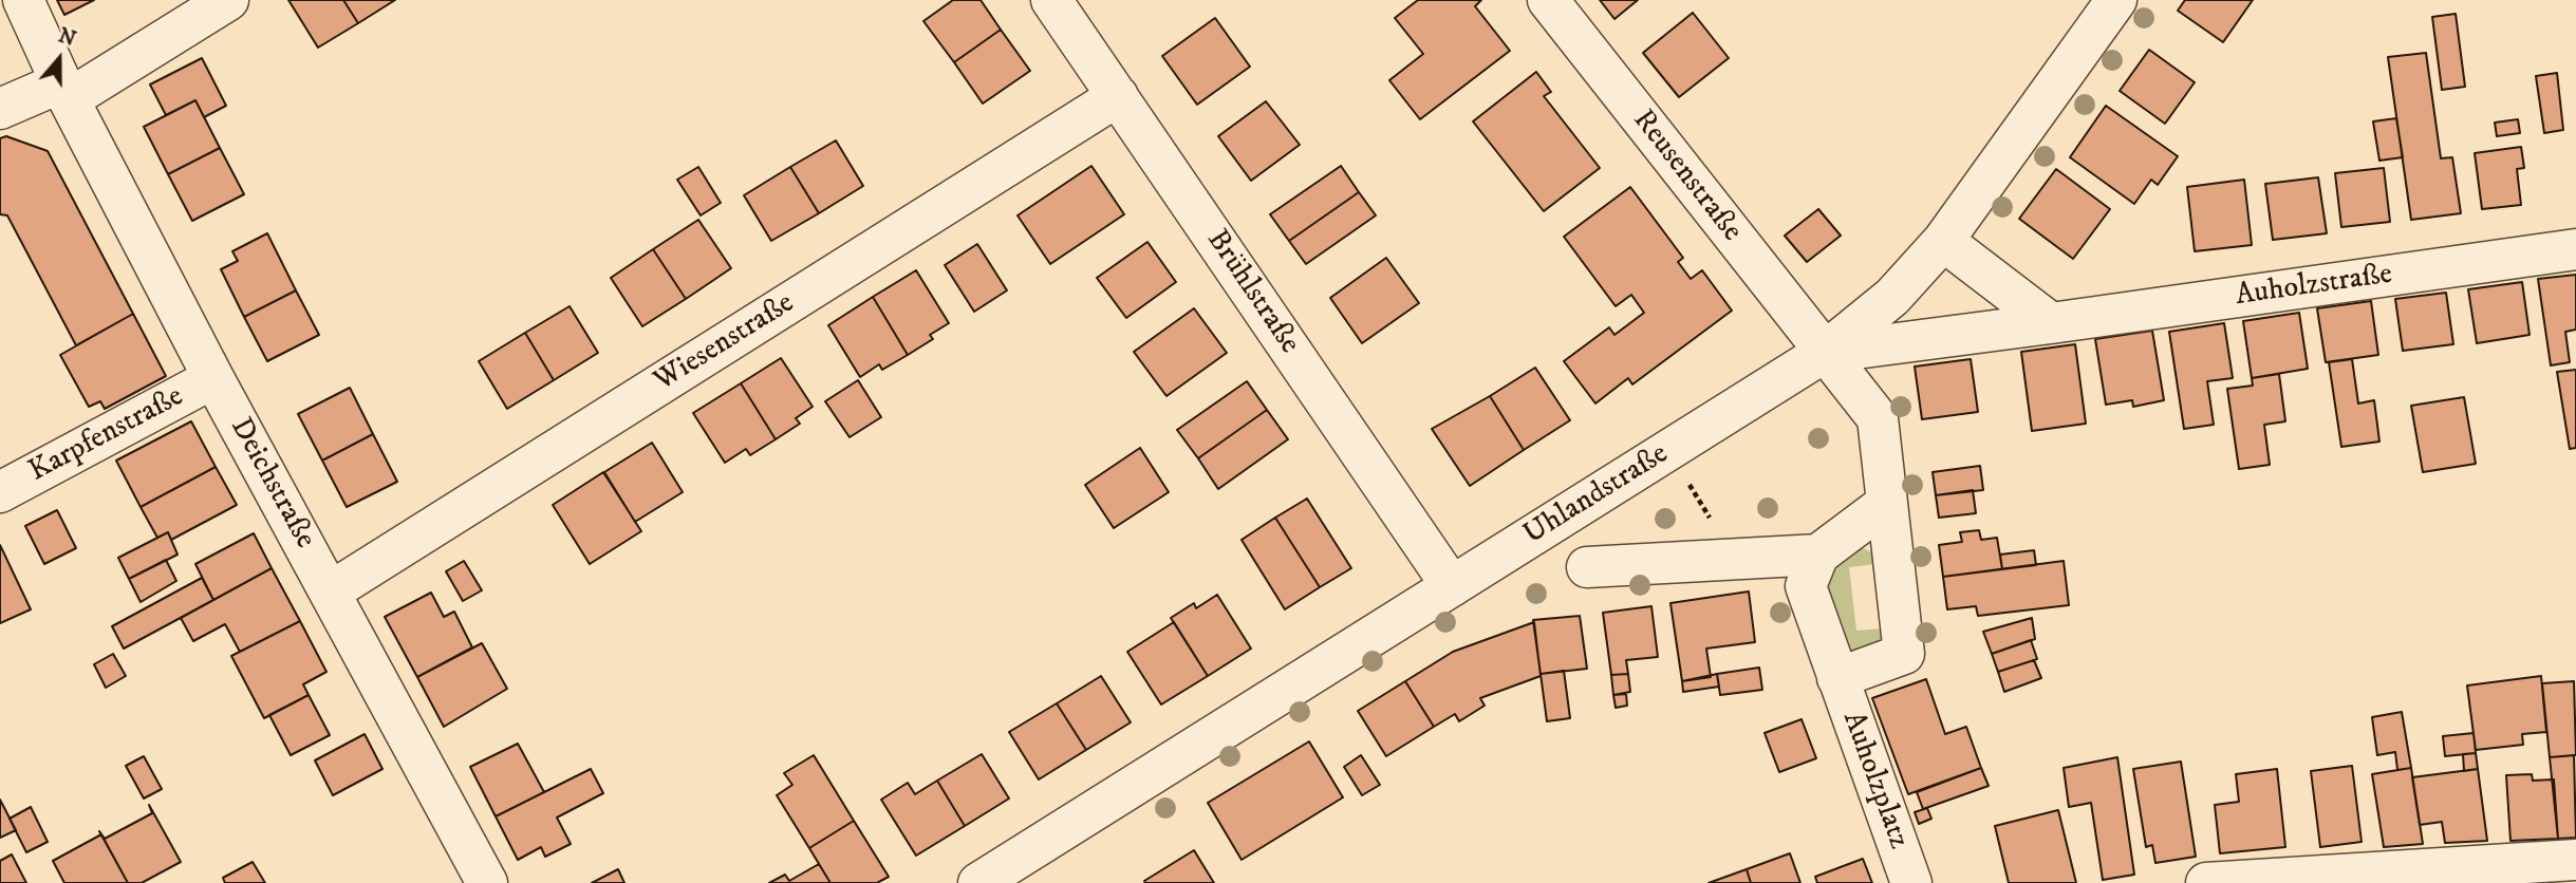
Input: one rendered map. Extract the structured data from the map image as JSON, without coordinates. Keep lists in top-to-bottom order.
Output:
{
  "streets": {
    "street": [
      "Reusenstraße",
      "Auholzstraße",
      "Brühlstraße",
      "Wiesenstraße",
      "Karpfenstraße",
      "Deichstraße",
      "Uhlandstraße",
      "Auholzplatz"
    ]
  },
  "crossings": [
    ["Reusenstraße", "Auholzstraße"],
    ["Reusenstraße", "Uhlandstraße"],
    ["Reusenstraße", "Auholzplatz"],
    ["Auholzstraße", "Uhlandstraße"],
    ["Auholzstraße", "Auholzplatz"],
    ["Brühlstraße", "Wiesenstraße"],
    ["Brühlstraße", "Uhlandstraße"],
    ["Wiesenstraße", "Deichstraße"],
    ["Karpfenstraße", "Deichstraße"],
    ["Uhlandstraße", "Auholzplatz"]
  ],
  "north": "top"
}
